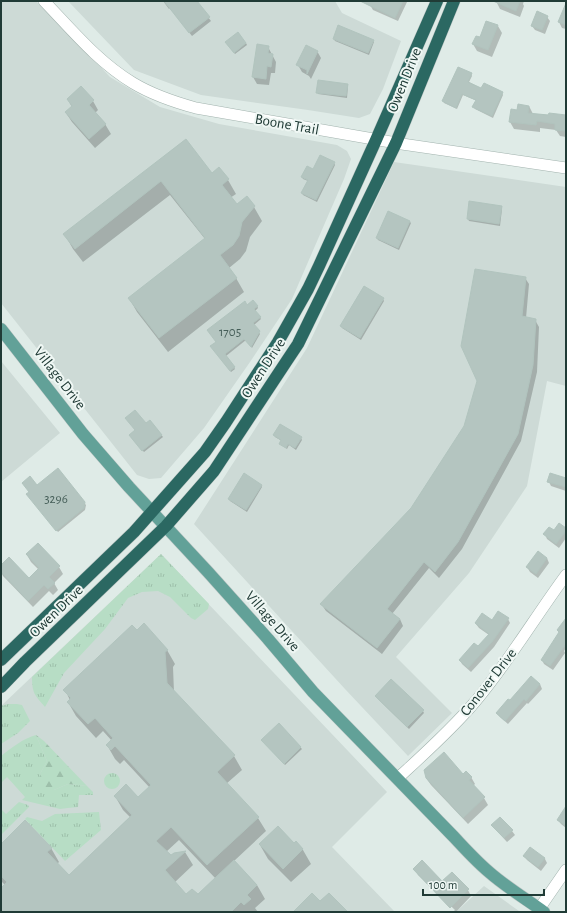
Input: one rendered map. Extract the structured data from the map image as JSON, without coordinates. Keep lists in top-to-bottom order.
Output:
{
  "streets": {
    "highway": ["Owen Drive"],
    "main road": ["Village Drive"],
    "street": ["Boone Trail", "Conover Drive"]
  },
  "crossings": [
    ["Owen Drive", "Boone Trail"],
    ["Owen Drive", "Village Drive"],
    ["Village Drive", "Conover Drive"]
  ],
  "house_numbers": ["1705", "3296"],
  "scale_bar": "100 m"
}
